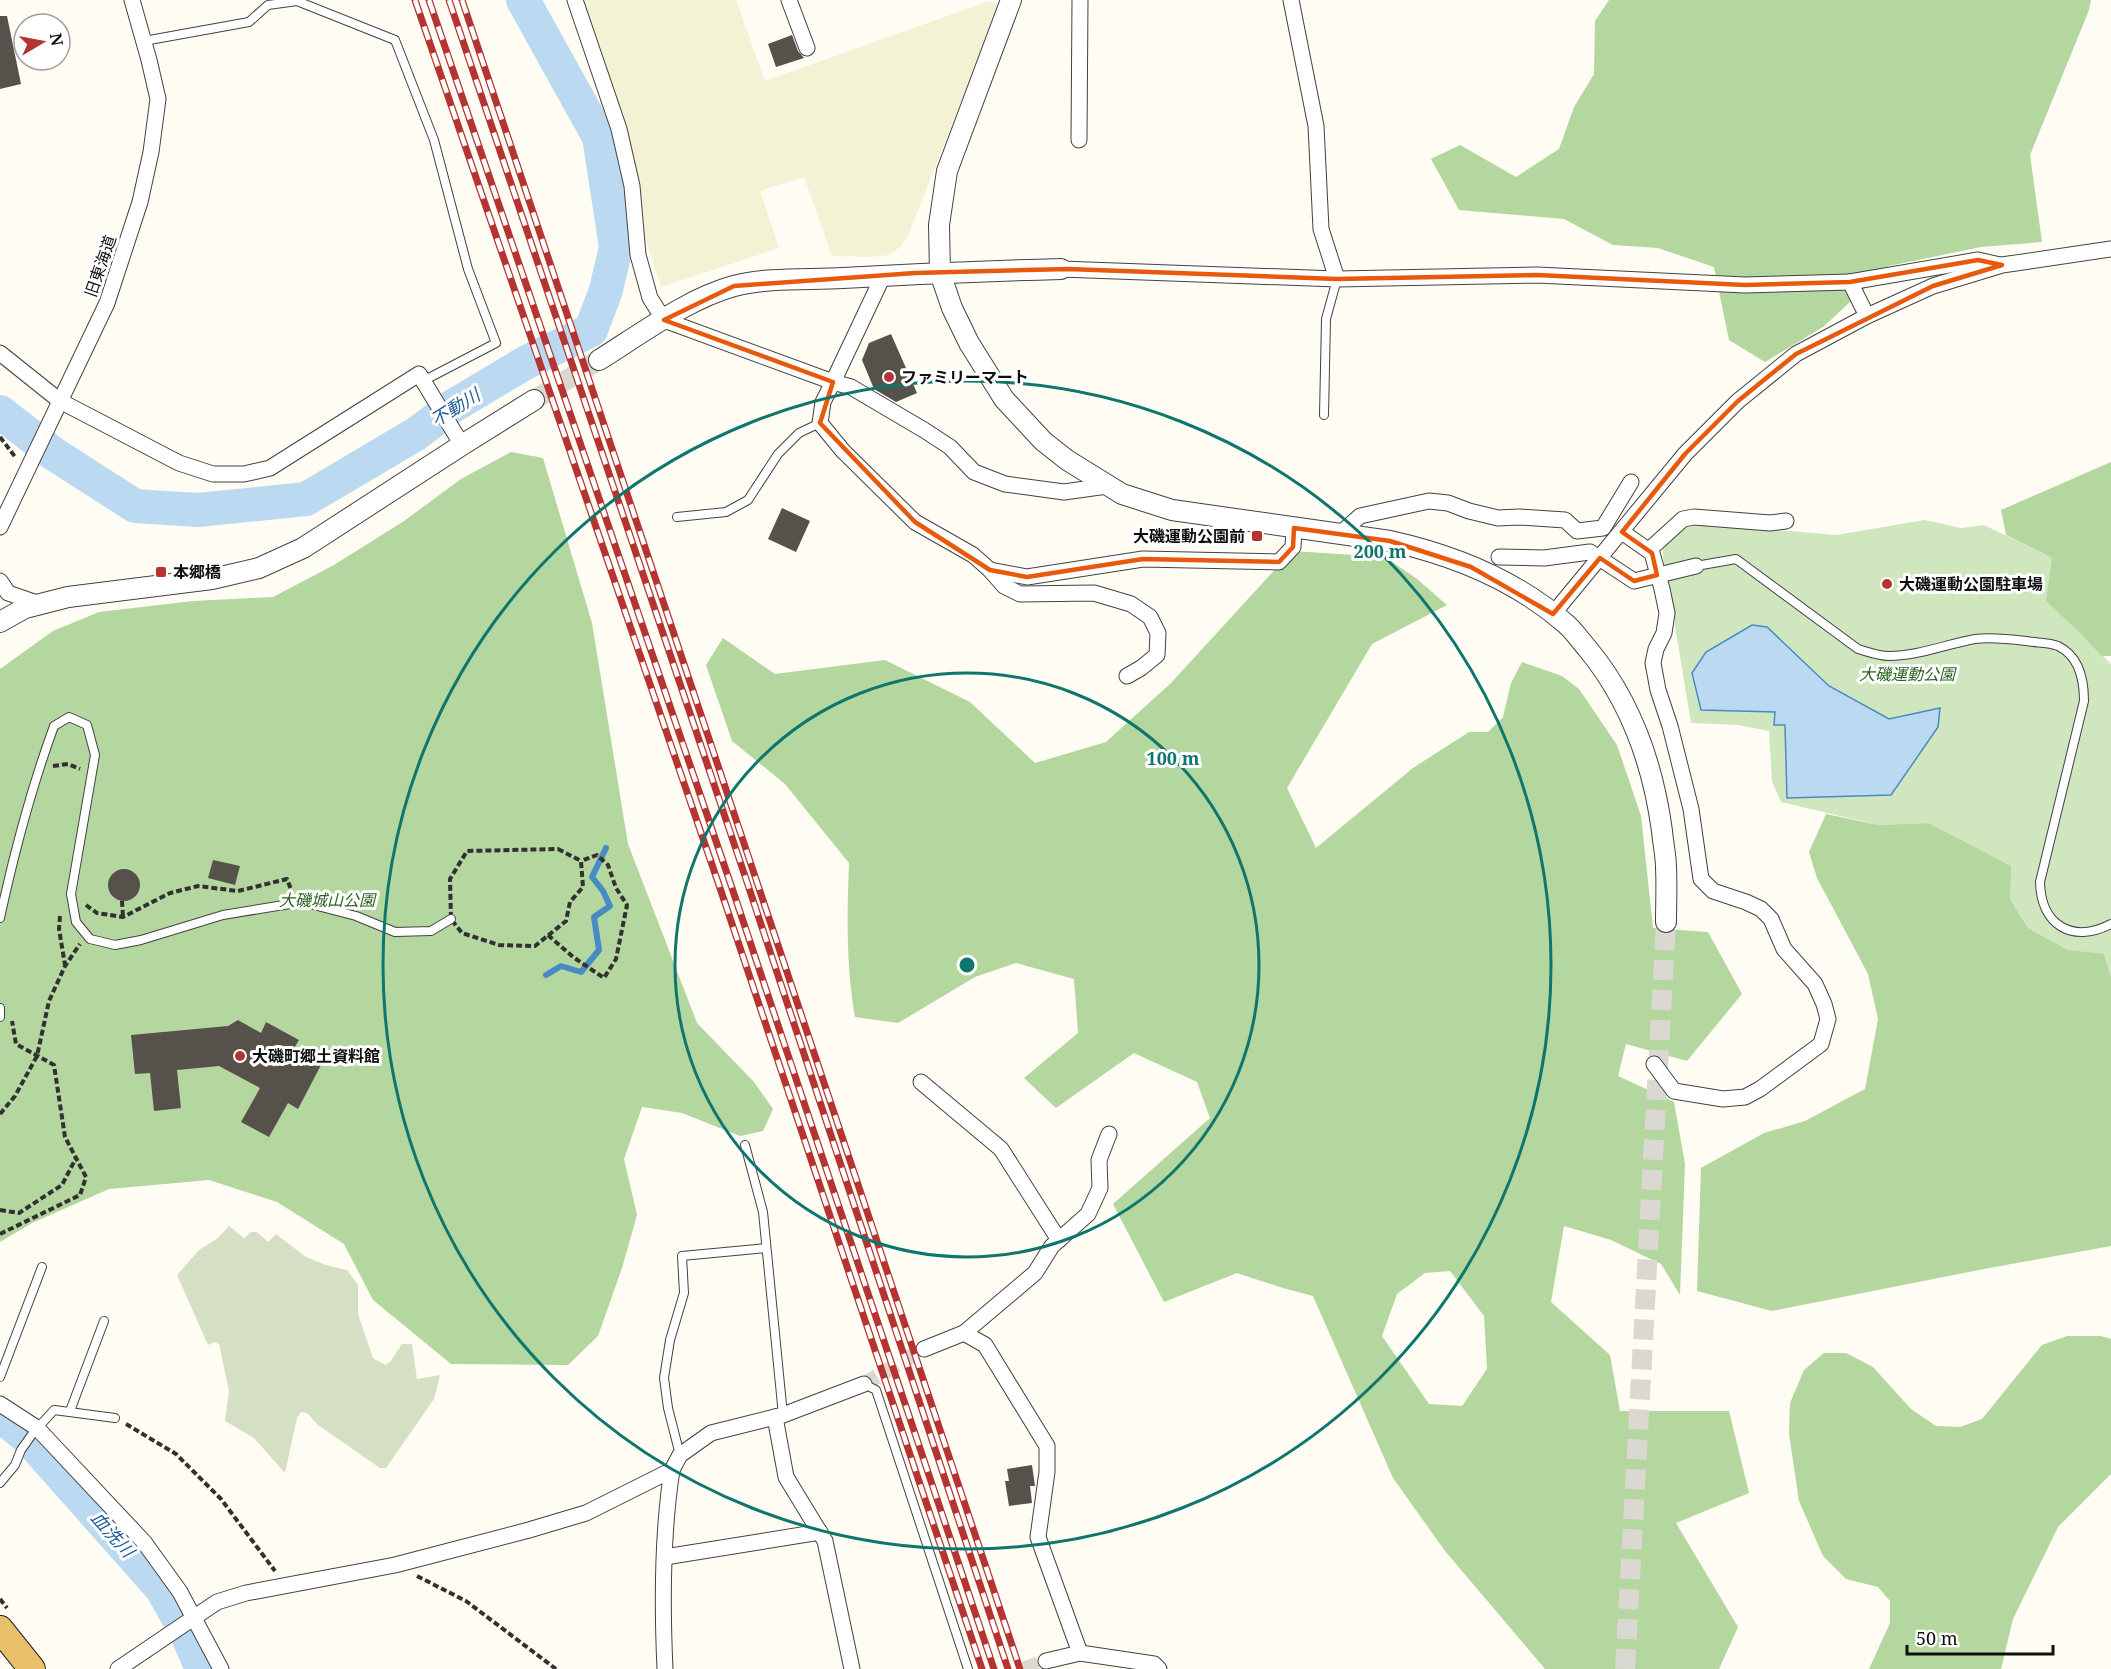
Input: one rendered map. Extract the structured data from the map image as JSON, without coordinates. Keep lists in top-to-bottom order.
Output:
{
  "streets": {
    "street": ["旧東海道"]
  },
  "water": ["不動川", "血洗川"],
  "parks": ["大磯運動公園", "大磯城山公園"],
  "places": {
    "other": ["ファミリーマート", "大磯運動公園駐車場", "大磯町郷土資料館"],
    "transit": ["大磯運動公園前", "本郷橋"]
  },
  "scale_bar": "50 m",
  "north": "right",
  "rings": ["200 m", "100 m"]
}
